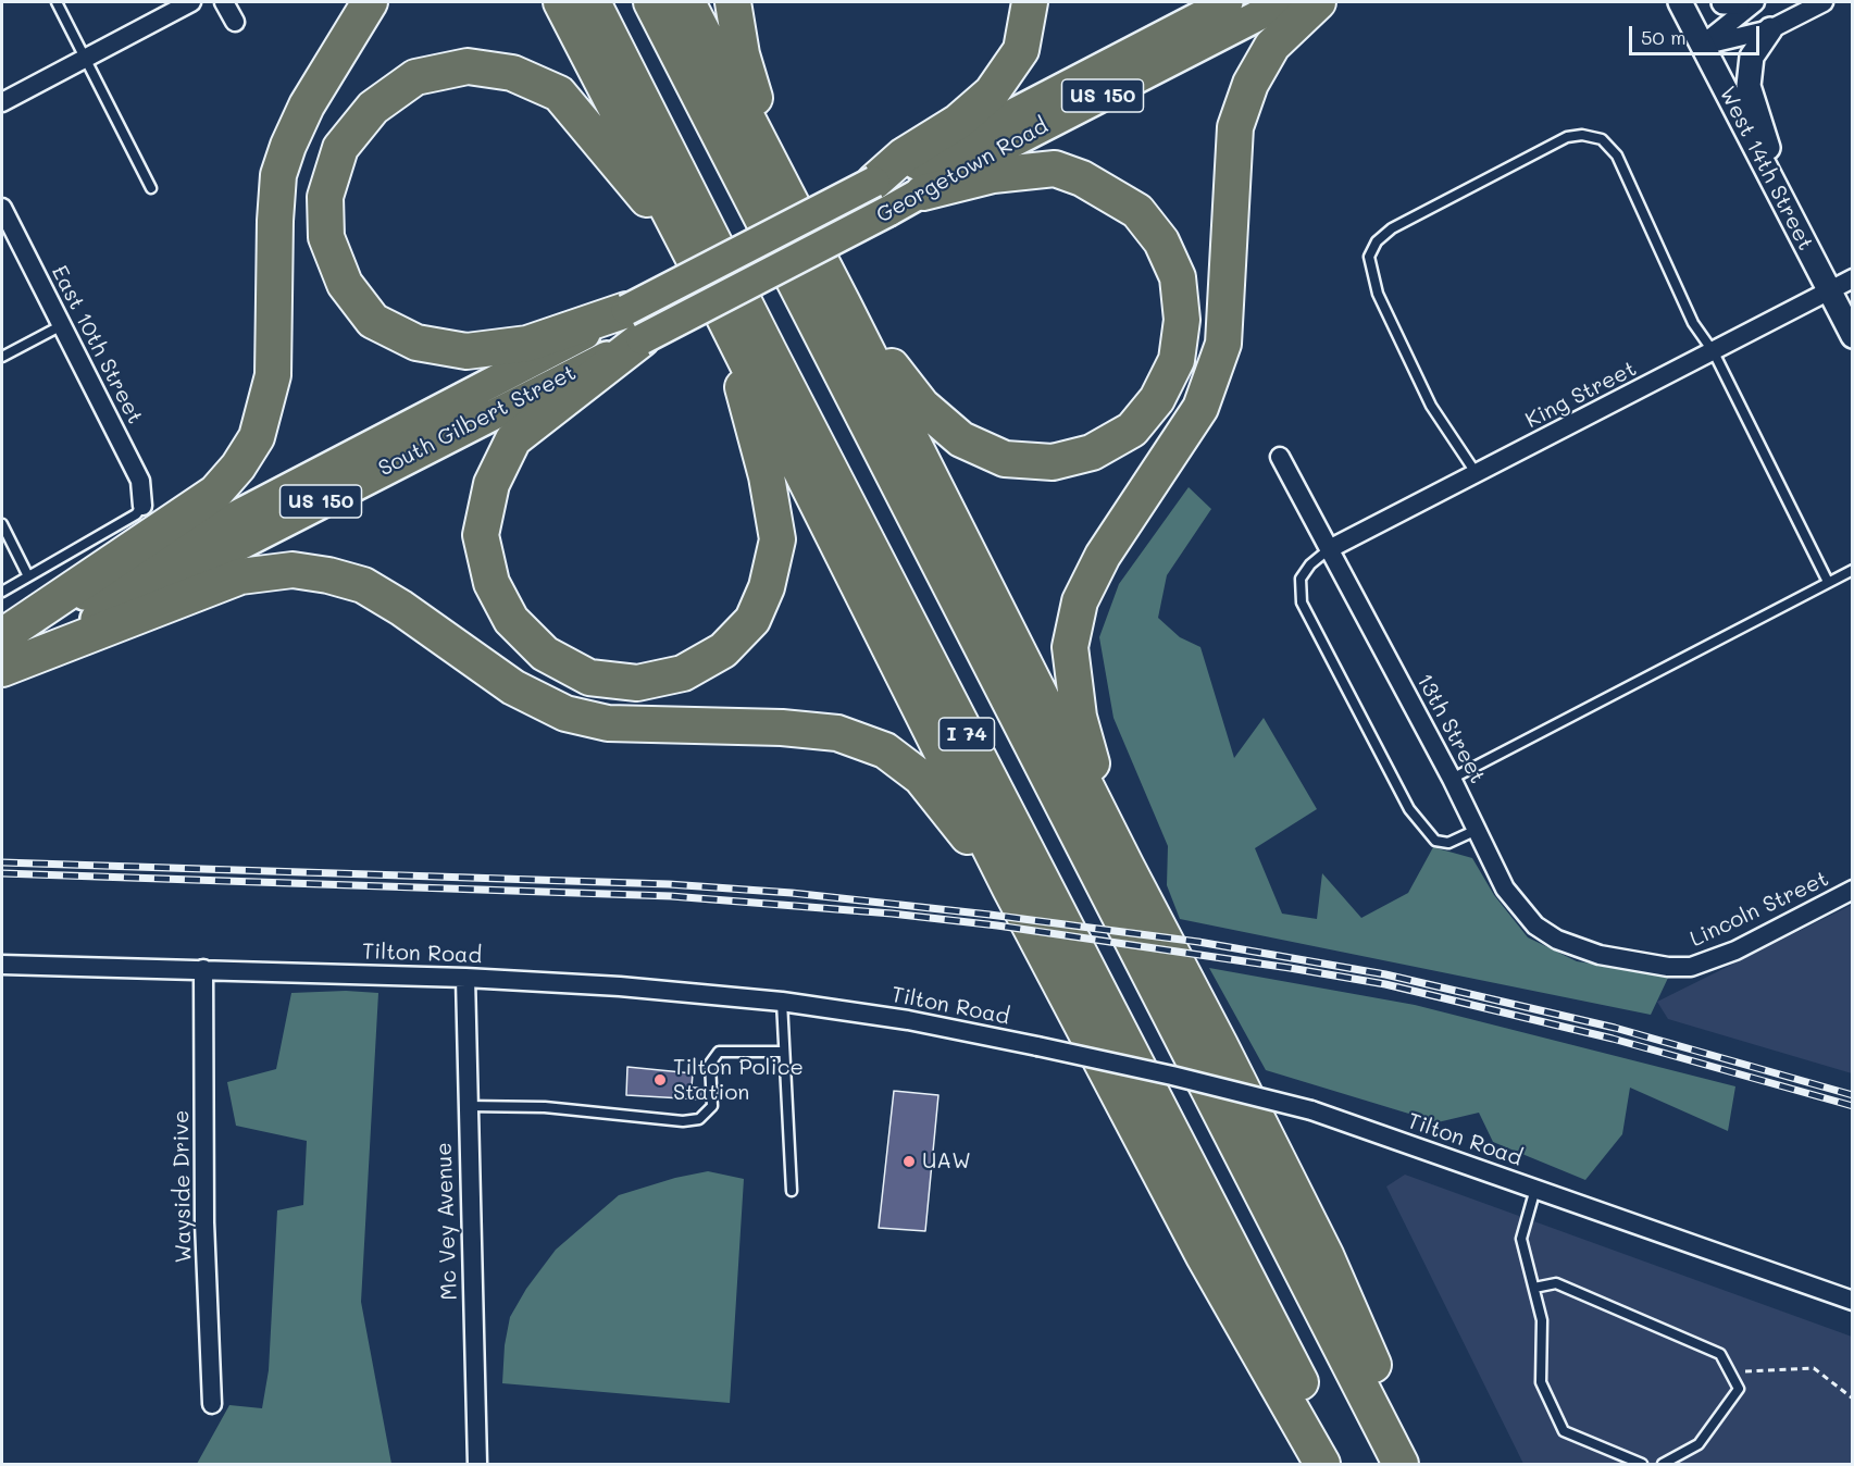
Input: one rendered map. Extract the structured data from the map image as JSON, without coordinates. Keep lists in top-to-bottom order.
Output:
{
  "streets": {
    "highway": ["I 74"],
    "main road": ["US 150", "Georgetown Road", "South Gilbert Street"],
    "street": [
      "West 14th Street",
      "East 10th Street",
      "King Street",
      "13th Street",
      "Lincoln Street",
      "Tilton Road",
      "Wayside Drive",
      "Mc Vey Avenue"
    ]
  },
  "crossings": [
    ["West 14th Street", "King Street"],
    ["Georgetown Road", "South Gilbert Street"],
    ["King Street", "13th Street"],
    ["13th Street", "Lincoln Street"],
    ["Tilton Road", "Wayside Drive"],
    ["Tilton Road", "Mc Vey Avenue"]
  ],
  "places": ["Tilton Police Station", "UAW"],
  "scale_bar": "50 m"
}
